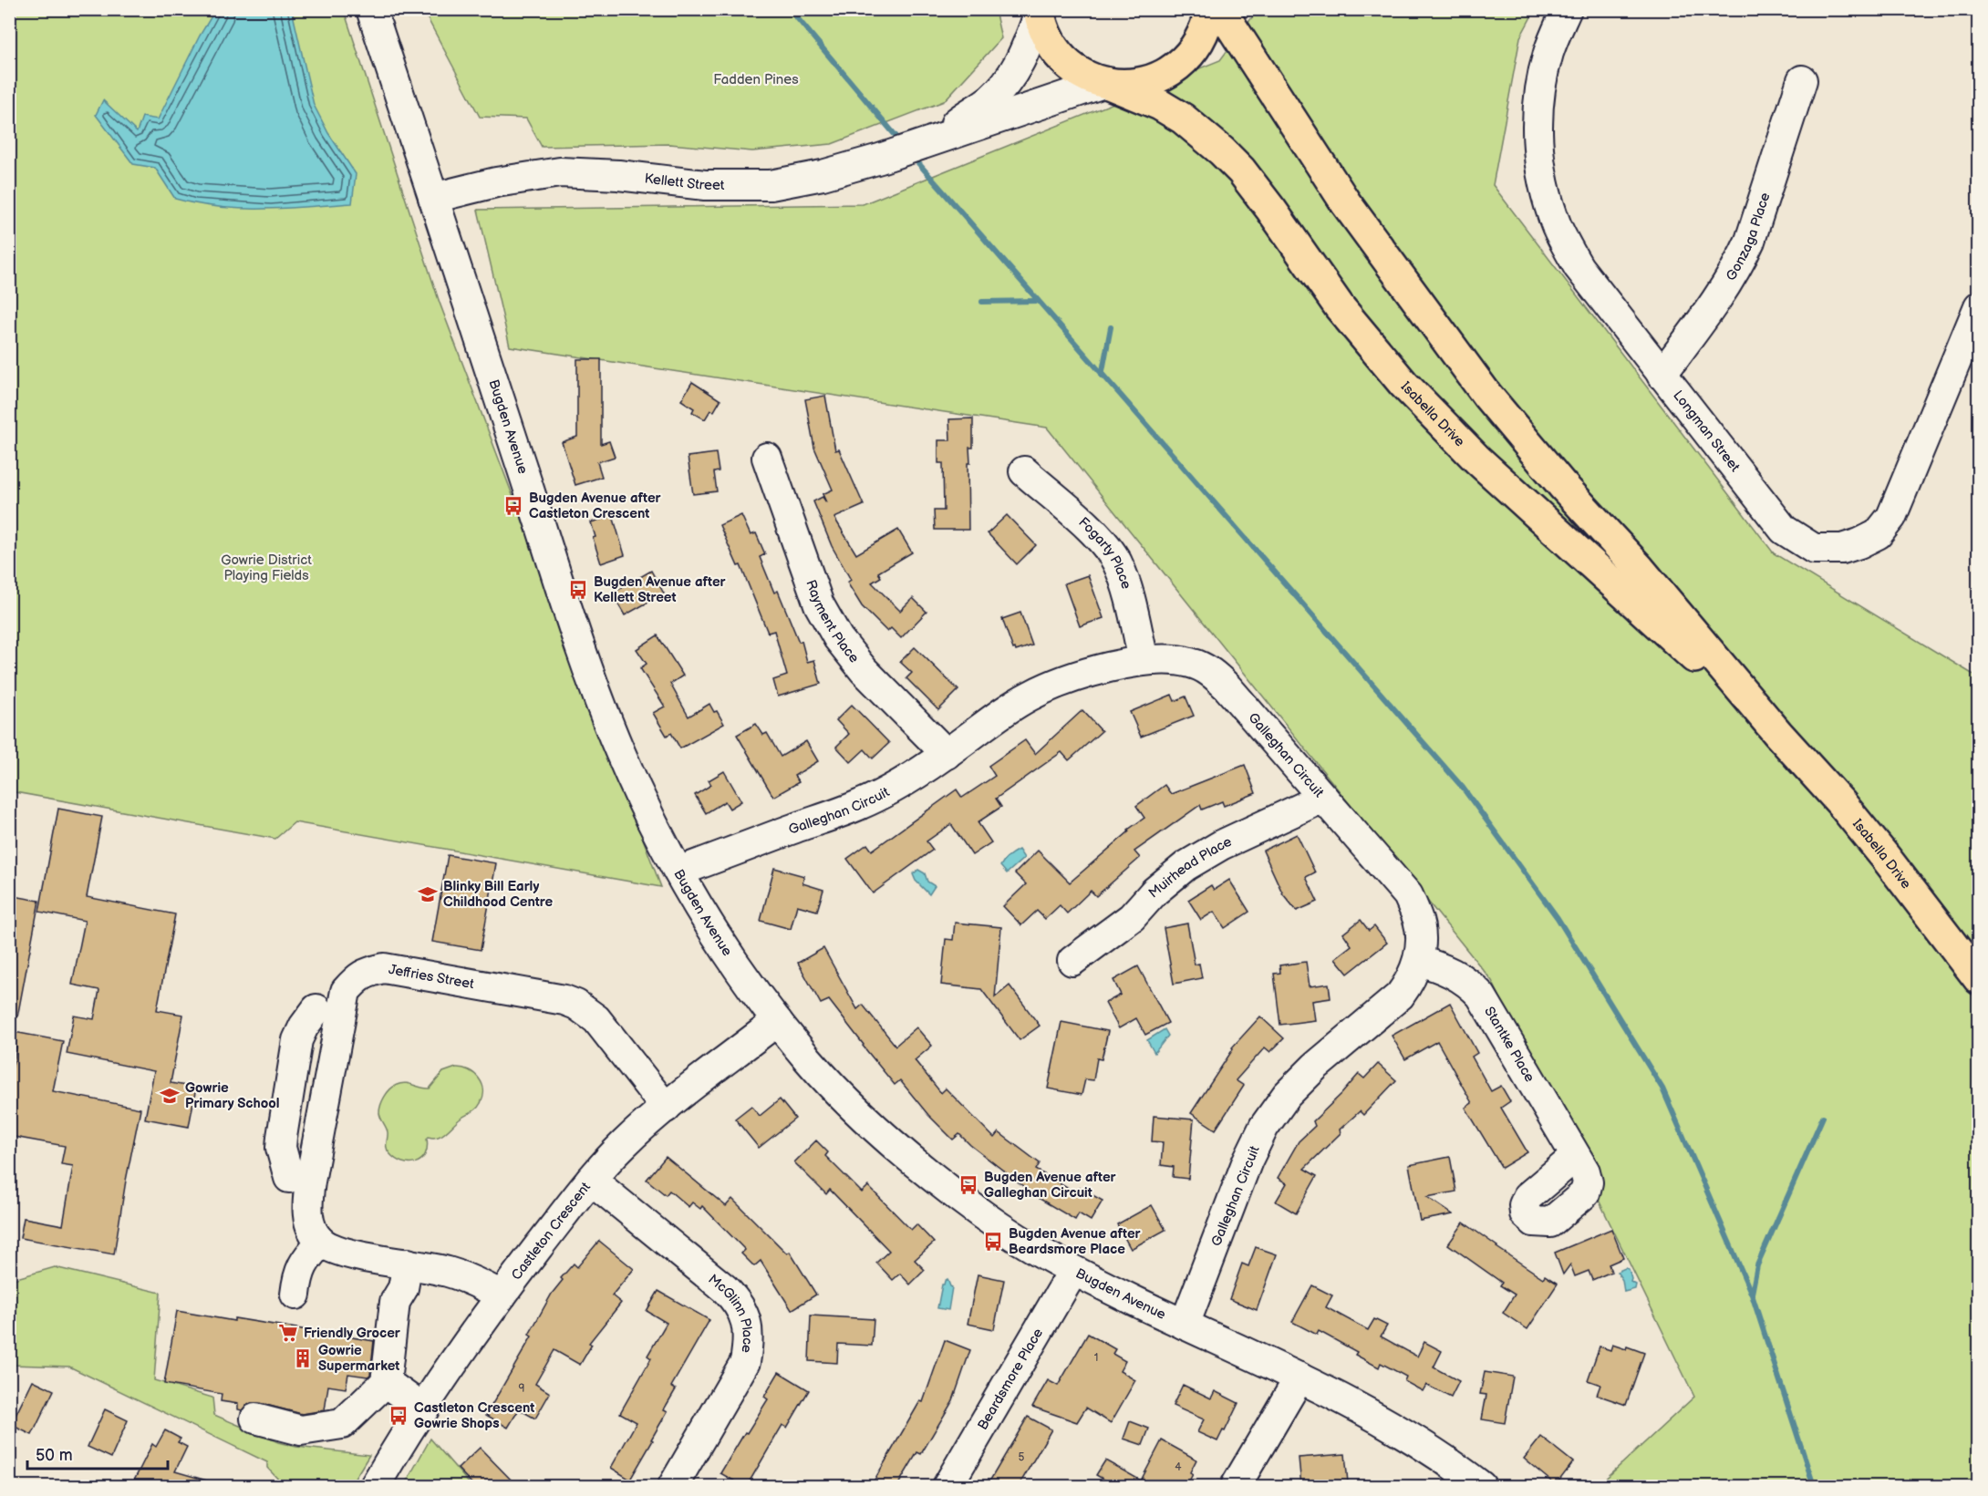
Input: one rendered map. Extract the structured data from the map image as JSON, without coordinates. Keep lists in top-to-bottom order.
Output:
{
  "streets": {
    "main road": ["Isabella Drive"],
    "street": [
      "Kellett Street",
      "Gonzaga Place",
      "Bugden Avenue",
      "Longman Street",
      "Fogarty Place",
      "Rayment Place",
      "Galleghan Circuit",
      "Muirhead Place",
      "Jeffries Street",
      "Stantke Place",
      "Castleton Crescent",
      "McGlinn Place",
      "Beardsmore Place"
    ]
  },
  "crossings": [
    ["Kellett Street", "Isabella Drive"],
    ["Kellett Street", "Bugden Avenue"],
    ["Gonzaga Place", "Longman Street"],
    ["Bugden Avenue", "Galleghan Circuit"],
    ["Bugden Avenue", "Castleton Crescent"],
    ["Bugden Avenue", "Beardsmore Place"],
    ["Fogarty Place", "Galleghan Circuit"],
    ["Rayment Place", "Galleghan Circuit"],
    ["Galleghan Circuit", "Muirhead Place"],
    ["Galleghan Circuit", "Stantke Place"],
    ["Jeffries Street", "Castleton Crescent"],
    ["Castleton Crescent", "McGlinn Place"]
  ],
  "parks": ["Fadden Pines", "Gowrie District Playing Fields"],
  "places": {
    "bus stop": [
      "Bugden Avenue after Castleton Crescent",
      "Bugden Avenue after Kellett Street",
      "Bugden Avenue after Galleghan Circuit",
      "Bugden Avenue after Beardsmore Place",
      "Castleton Crescent Gowrie Shops"
    ],
    "school or university": ["Blinky Bill Early Childhood Centre", "Gowrie Primary School"],
    "supermarket": ["Friendly Grocer"],
    "building": ["Gowrie Supermarket"]
  },
  "house_numbers": [
    "1",
    "9",
    "5",
    "4"
  ],
  "scale_bar": "50 m"
}
